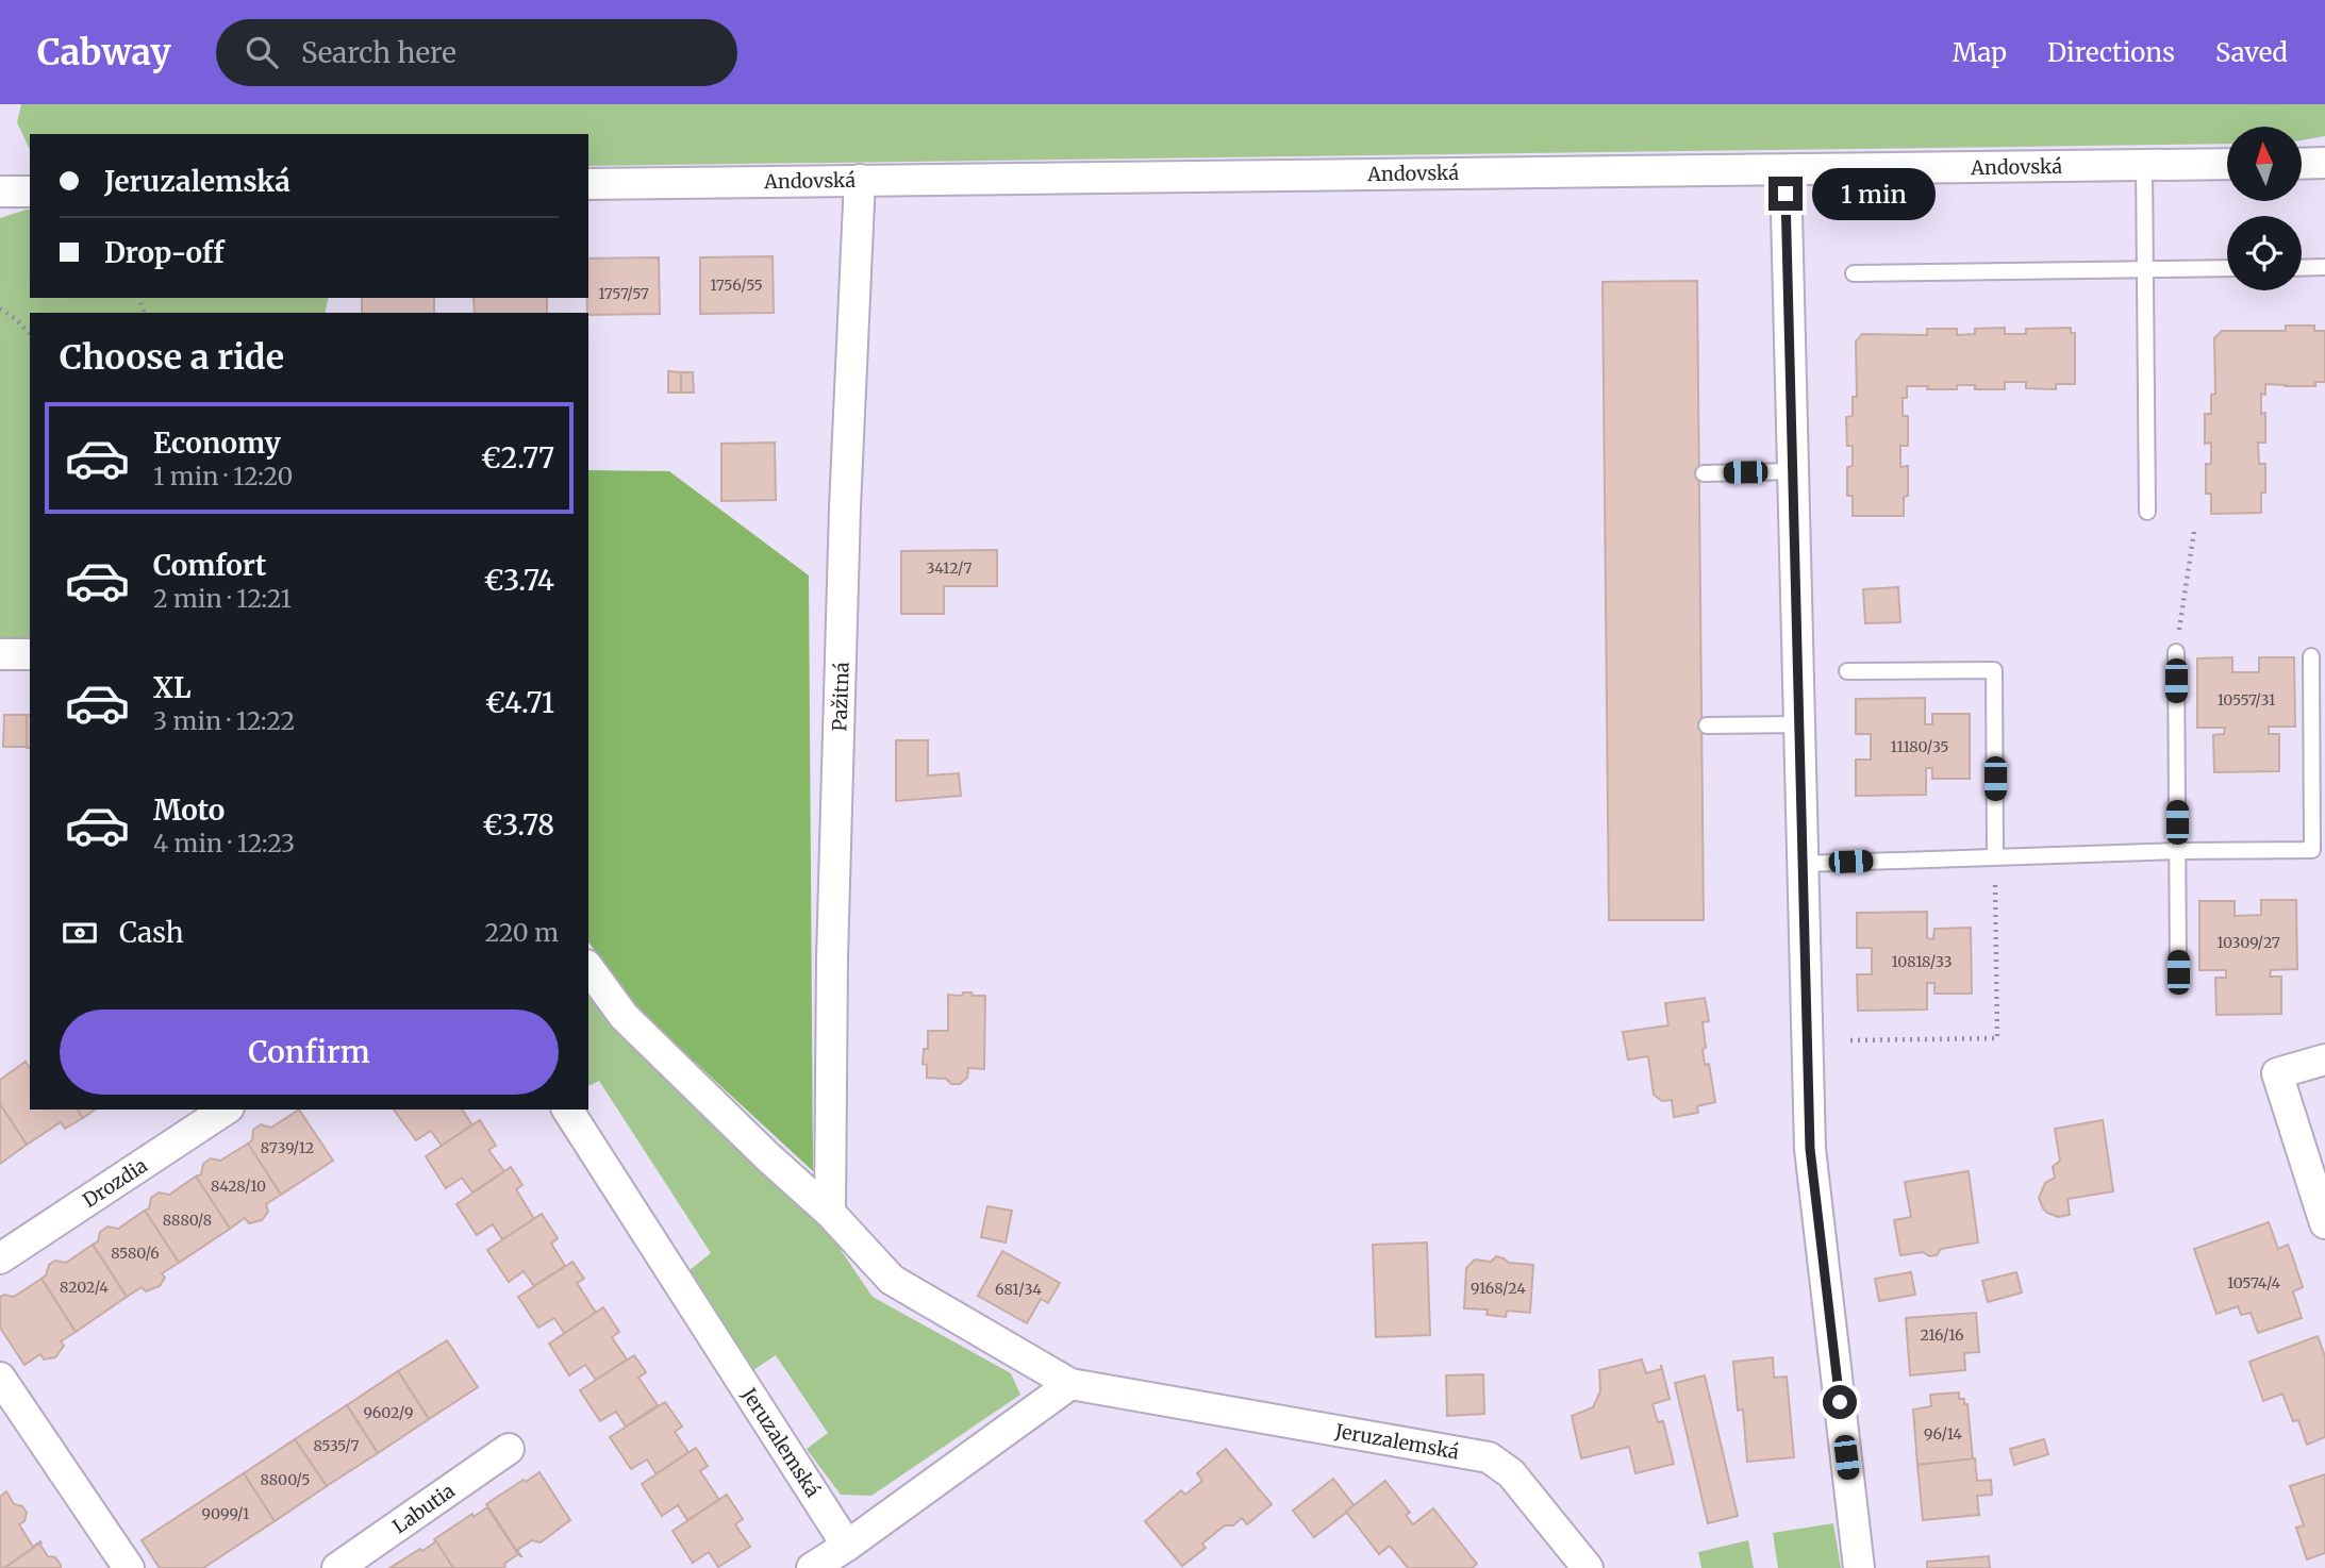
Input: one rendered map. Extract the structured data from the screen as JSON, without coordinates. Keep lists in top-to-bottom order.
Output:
{
  "streets": {
    "street": [
      "Andovská",
      "Pažitná",
      "Drozdia",
      "Jeruzalemská",
      "Labutia"
    ]
  },
  "crossings": [
    ["Andovská", "Pažitná"],
    ["Pažitná", "Jeruzalemská"]
  ],
  "house_numbers": [
    "1756/55",
    "1757/57",
    "3412/7",
    "10557/31",
    "11180/35",
    "10309/27",
    "10818/33",
    "8739/12",
    "8428/10",
    "8880/8",
    "8580/6",
    "10574/4",
    "8202/4",
    "9168/24",
    "681/34",
    "216/16",
    "9602/9",
    "96/14",
    "8535/7",
    "8800/5",
    "9099/1"
  ],
  "north": "top",
  "page": {
    "header": "Cabway",
    "search": "Search here",
    "nav": ["Map", "Directions", "Saved"],
    "banner": ["Jeruzalemská", "Drop-off"],
    "bubble": "1 min",
    "heading": "Choose a ride",
    "list": [
      {
        "name": "Economy",
        "note": "1 min · 12:20",
        "value": "€2.77"
      },
      {
        "name": "Comfort",
        "note": "2 min · 12:21",
        "value": "€3.74"
      },
      {
        "name": "XL",
        "note": "3 min · 12:22",
        "value": "€4.71"
      },
      {
        "name": "Moto",
        "note": "4 min · 12:23",
        "value": "€3.78"
      }
    ],
    "pay": ["Cash", "220 m"],
    "buttons": "Confirm"
  }
}
